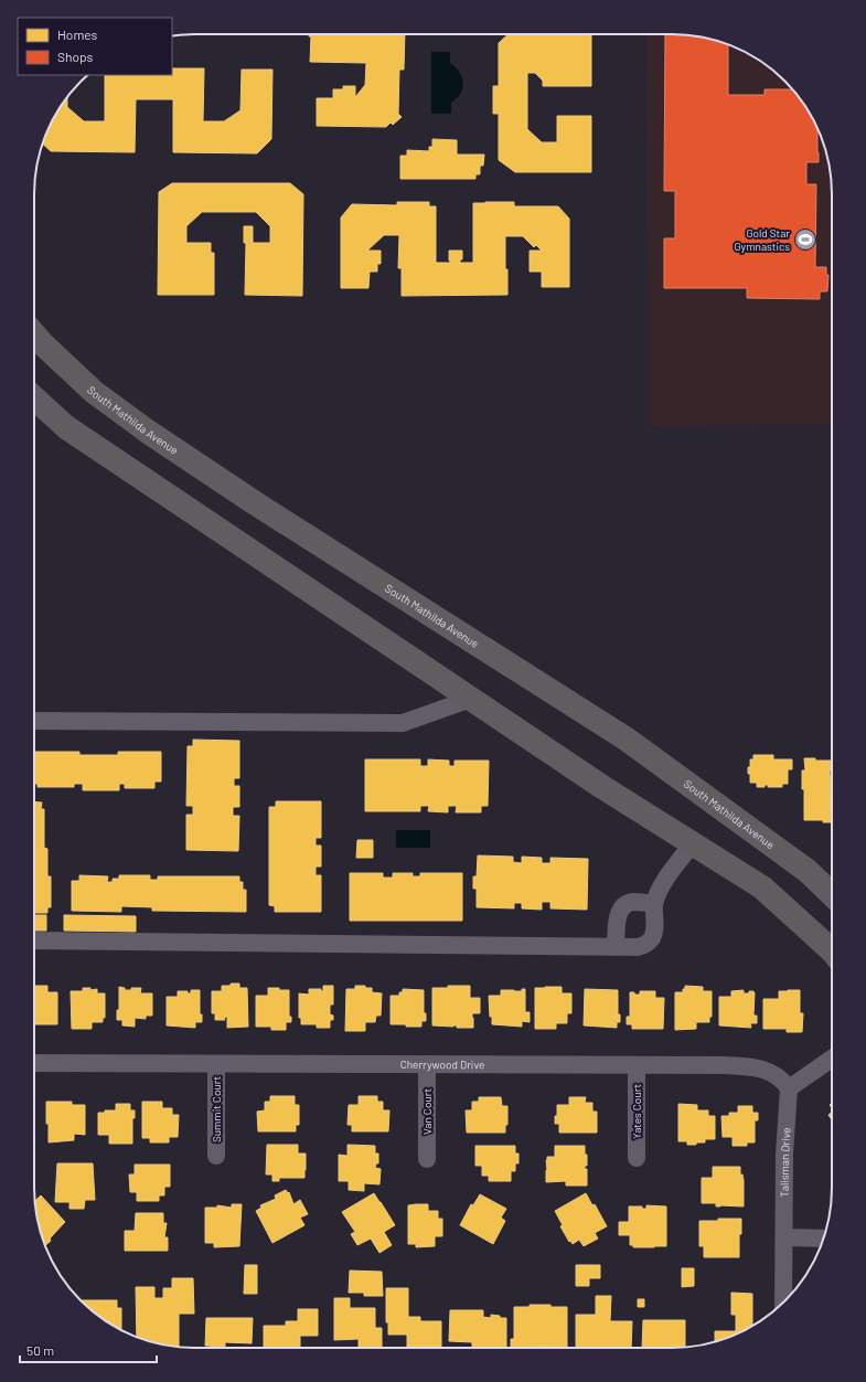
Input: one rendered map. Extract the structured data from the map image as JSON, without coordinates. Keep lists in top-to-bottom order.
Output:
{
  "streets": {
    "main road": ["South Mathilda Avenue"],
    "street": [
      "Cherrywood Drive",
      "Summit Court",
      "Van Court",
      "Yates Court",
      "Talisman Drive"
    ]
  },
  "crossings": [
    ["Cherrywood Drive", "Summit Court"],
    ["Cherrywood Drive", "Van Court"],
    ["Cherrywood Drive", "Yates Court"],
    ["Cherrywood Drive", "Talisman Drive"]
  ],
  "places": {
    "sports": ["Gold Star Gymnastics"]
  },
  "legend": ["Homes", "Shops"],
  "scale_bar": "50 m"
}
